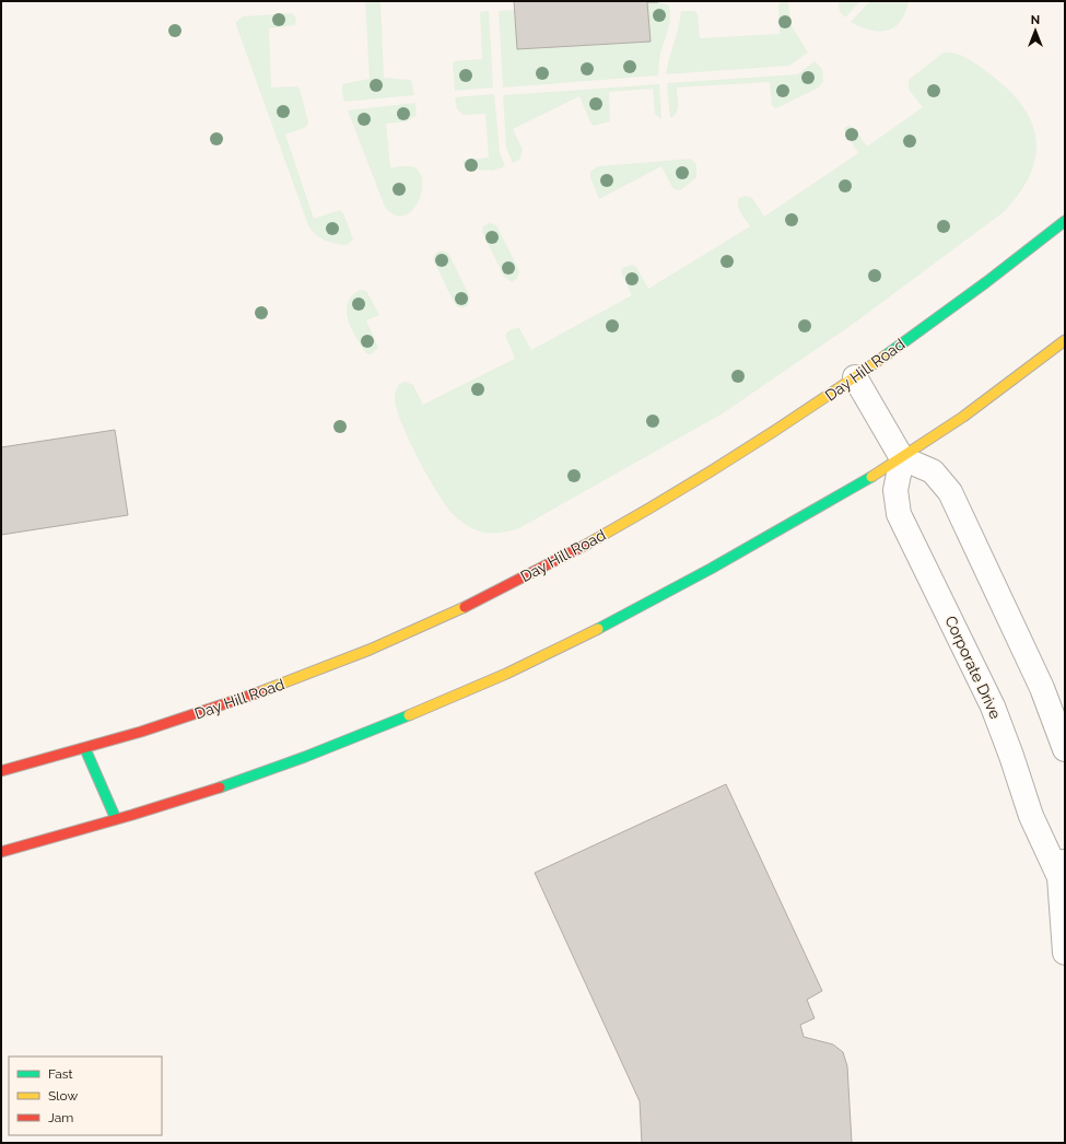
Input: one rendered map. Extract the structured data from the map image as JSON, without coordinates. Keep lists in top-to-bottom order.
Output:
{
  "streets": {
    "main road": ["Day Hill Road"],
    "street": ["Corporate Drive"]
  },
  "legend": ["Fast", "Slow", "Jam"],
  "north": "top"
}
